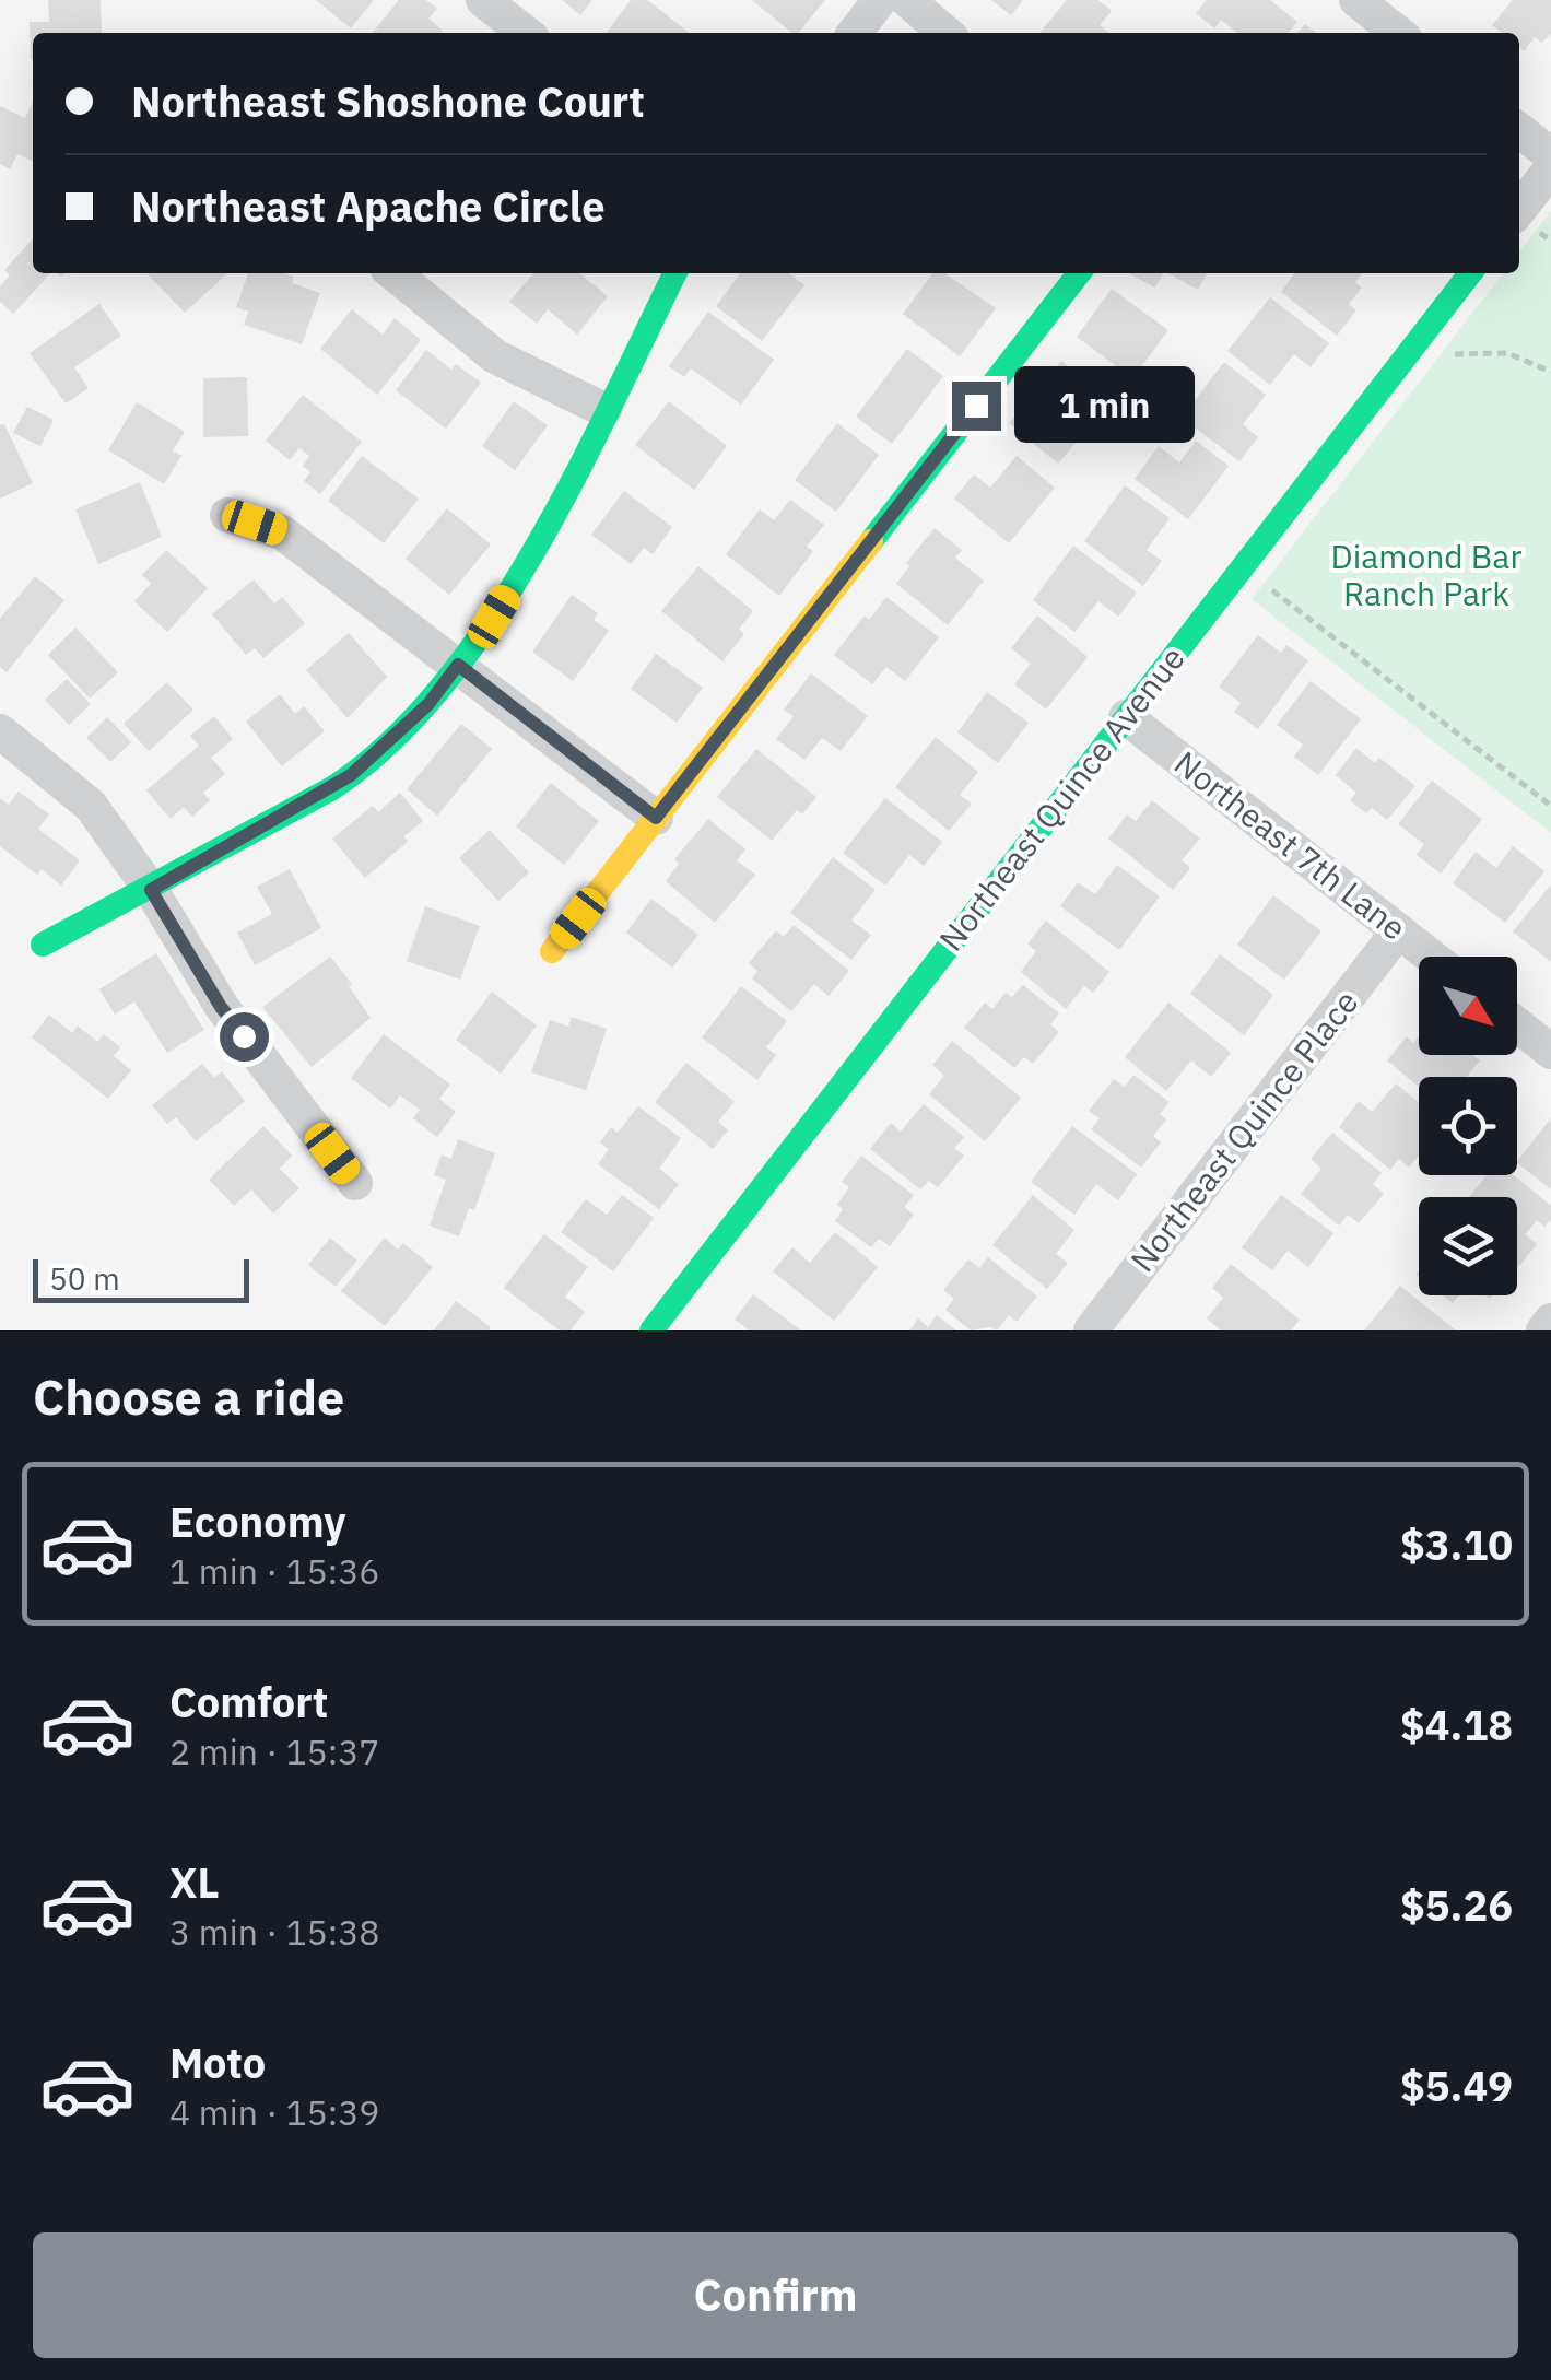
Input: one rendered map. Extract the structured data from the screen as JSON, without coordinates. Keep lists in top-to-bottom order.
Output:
{
  "streets": {
    "street": ["Northeast Quince Avenue", "Northeast 7th Lane", "Northeast Quince Place"]
  },
  "crossings": [
    ["Northeast Quince Avenue", "Northeast 7th Lane"],
    ["Northeast 7th Lane", "Northeast Quince Place"]
  ],
  "parks": ["Diamond Bar Ranch Park"],
  "scale_bar": "50 m",
  "north": "bottom right",
  "page": {
    "banner": ["Northeast Shoshone Court", "Northeast Apache Circle"],
    "bubble": "1 min",
    "scale": "50 m",
    "heading": "Choose a ride",
    "list": [
      {
        "name": "Economy",
        "note": "1 min · 15:36",
        "value": "$3.10"
      },
      {
        "name": "Comfort",
        "note": "2 min · 15:37",
        "value": "$4.18"
      },
      {
        "name": "XL",
        "note": "3 min · 15:38",
        "value": "$5.26"
      },
      {
        "name": "Moto",
        "note": "4 min · 15:39",
        "value": "$5.49"
      }
    ],
    "buttons": "Confirm"
  }
}
